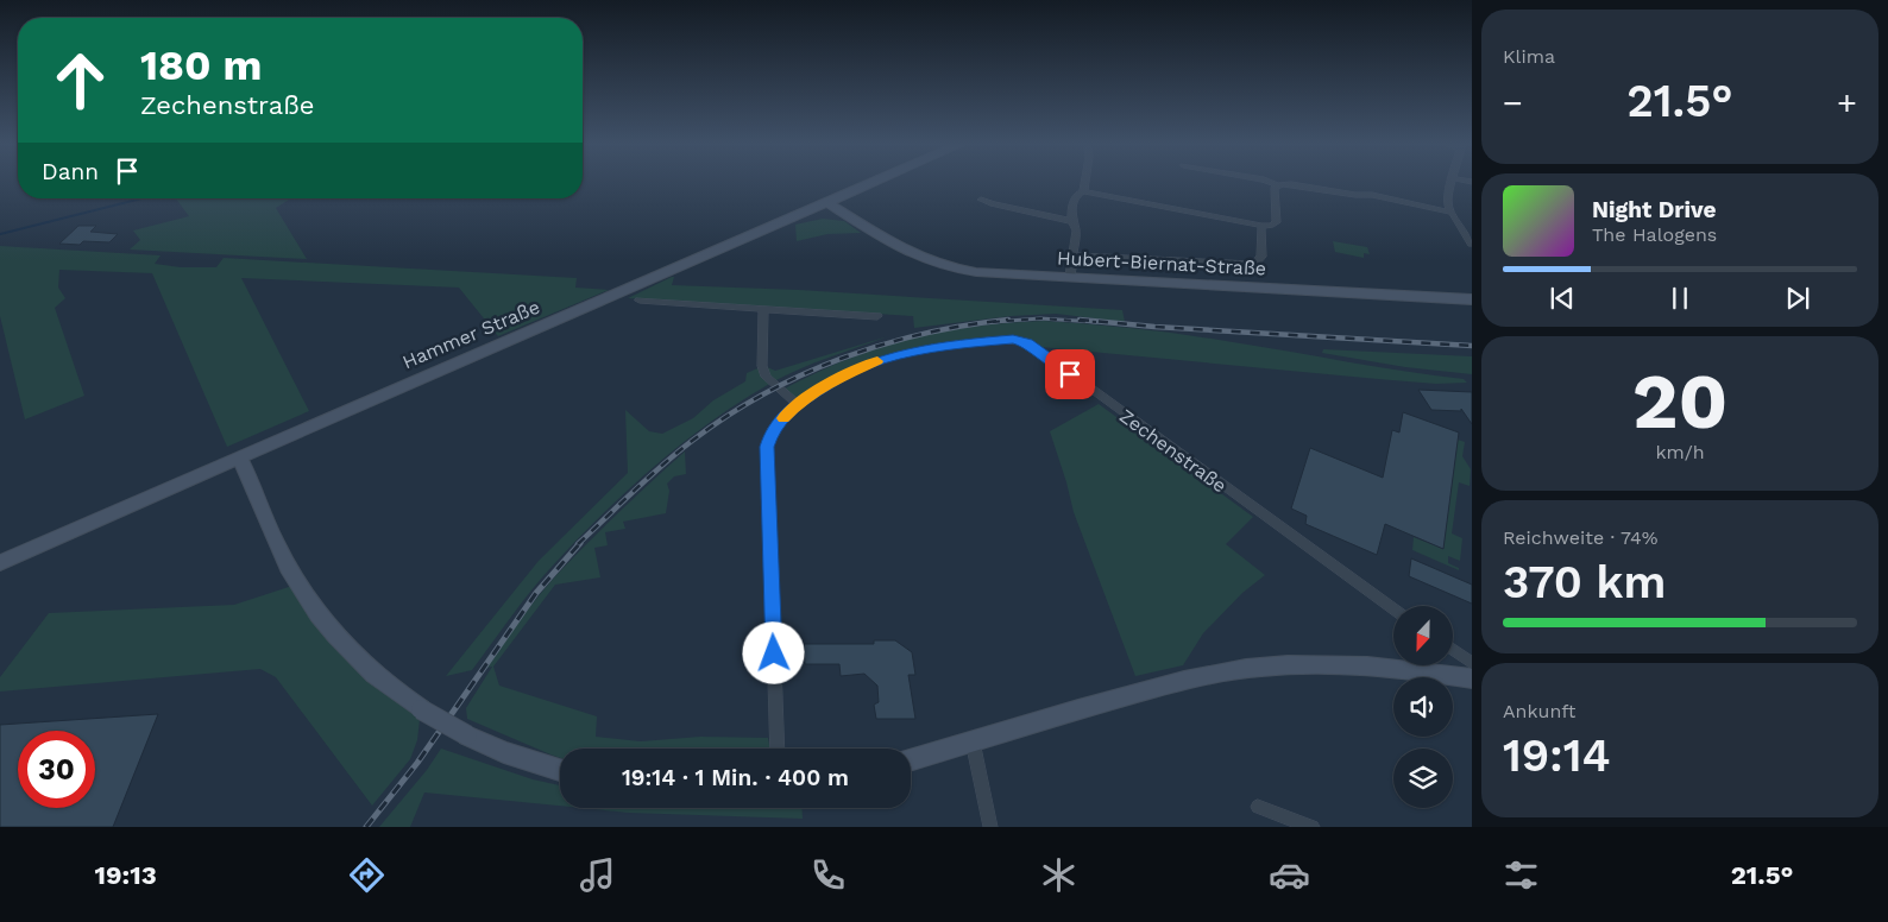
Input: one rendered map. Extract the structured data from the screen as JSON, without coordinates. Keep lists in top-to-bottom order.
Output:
{
  "streets": {
    "street": ["Hubert-Biernat-Straße", "Hammer Straße", "Zechenstraße"]
  },
  "crossings": [
    ["Hubert-Biernat-Straße", "Hammer Straße"]
  ],
  "north": "bottom",
  "page": {
    "tile": [
      "Klima",
      ["20", "km/h"],
      ["Reichweite · 74%", "370 km"],
      ["Ankunft", "19:14"]
    ],
    "turn": ["180 m", "Zechenstraße"],
    "heat": ["−", "21.5°", "+"],
    "then": "Dann",
    "song": ["Night Drive", "The Halogens"],
    "limit": "30",
    "trip": "19:14 · 1 Min. · 400 m",
    "tabs": ["19:13", "21.5°"]
  }
}
